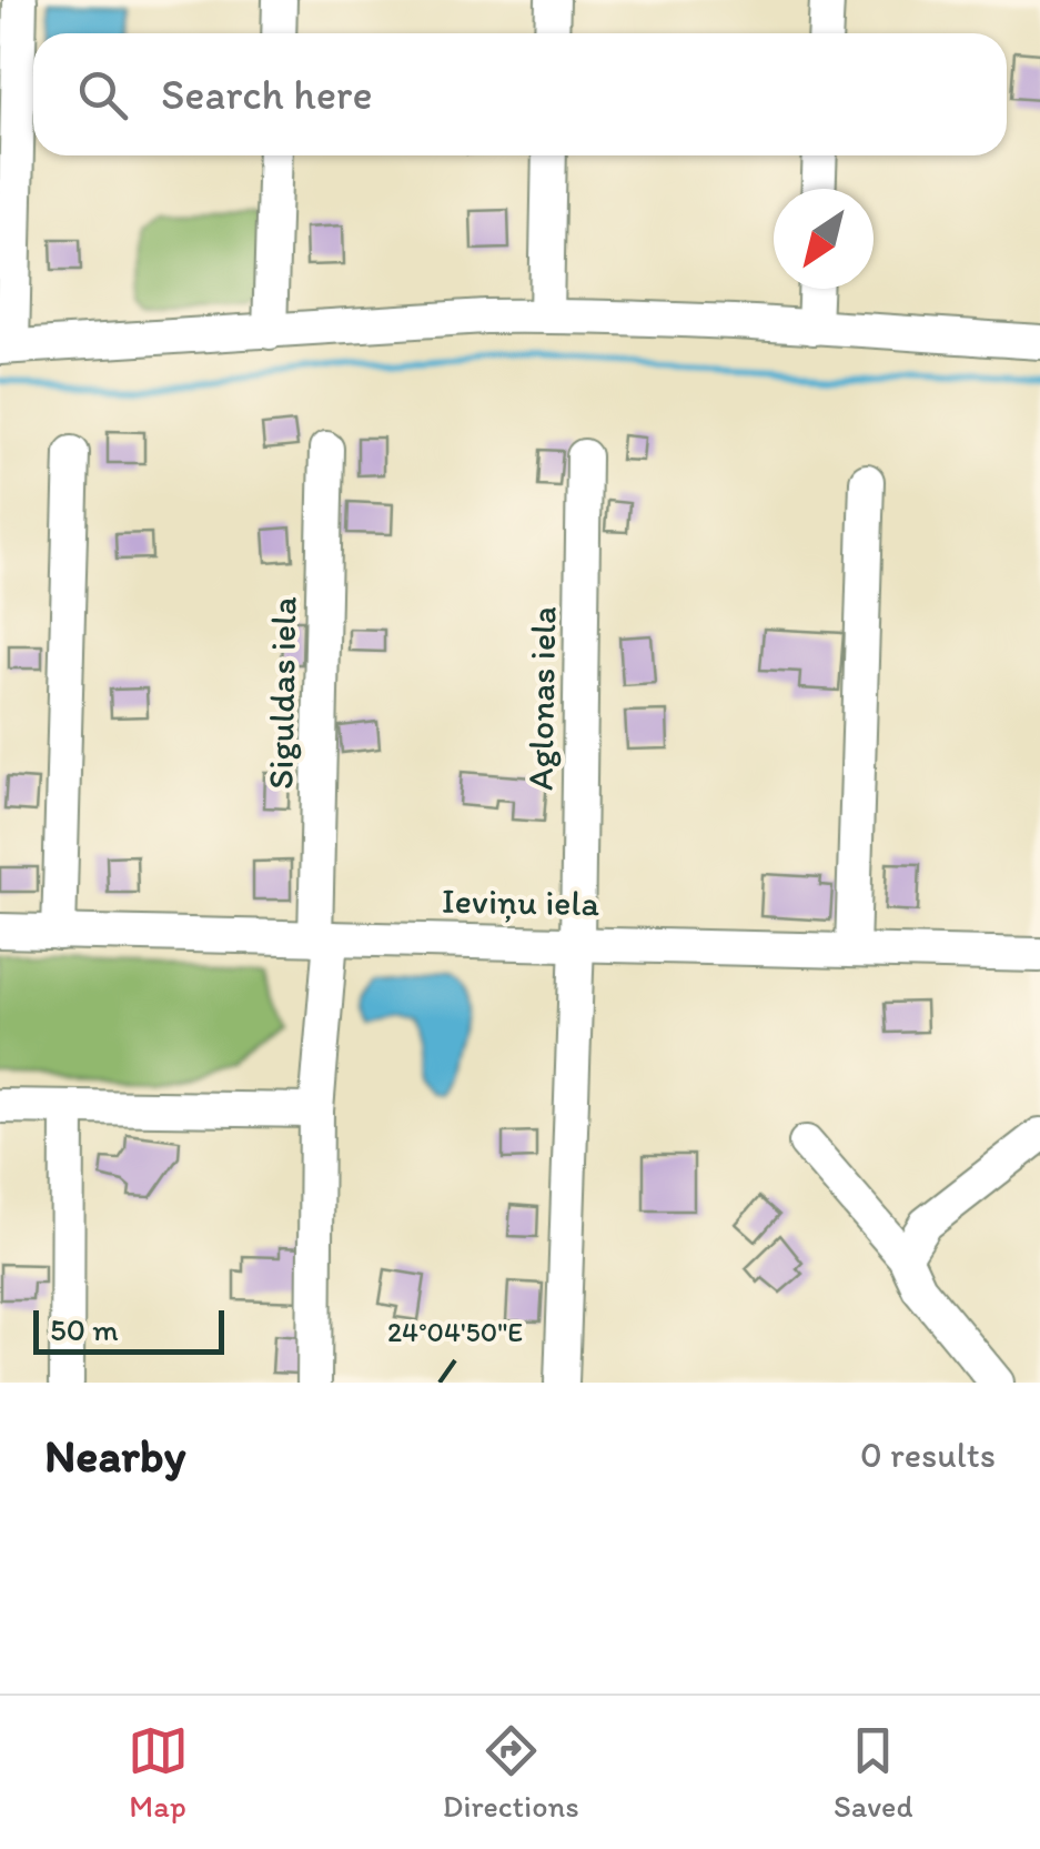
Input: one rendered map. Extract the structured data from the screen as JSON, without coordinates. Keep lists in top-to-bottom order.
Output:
{
  "streets": {
    "street": ["Siguldas iela", "Aglonas iela", "Ieviņu iela"]
  },
  "crossings": [
    ["Siguldas iela", "Ieviņu iela"],
    ["Aglonas iela", "Ieviņu iela"]
  ],
  "scale_bar": "50 m",
  "north": "bottom left",
  "page": {
    "search": "Search here",
    "scale": "50 m",
    "heading": ["Nearby", "0 results"],
    "nav": ["Map", "Directions", "Saved"]
  },
  "coordinates": ["24°04'50\"E"]
}
